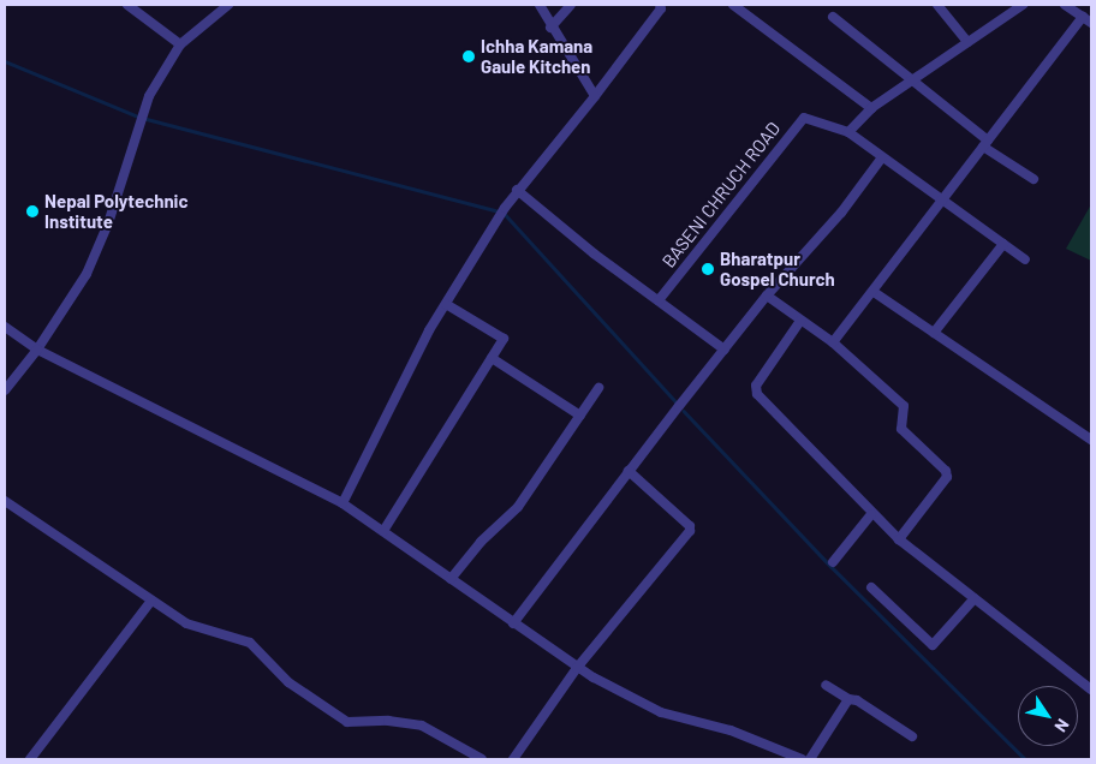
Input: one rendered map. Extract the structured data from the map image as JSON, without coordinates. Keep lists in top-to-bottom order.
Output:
{
  "streets": {
    "street": ["BASENI CHRUCH ROAD"]
  },
  "places": ["Ichha Kamana Gaule Kitchen", "Nepal Polytechnic Institute", "Bharatpur Gospel Church"],
  "north": "bottom right"
}
